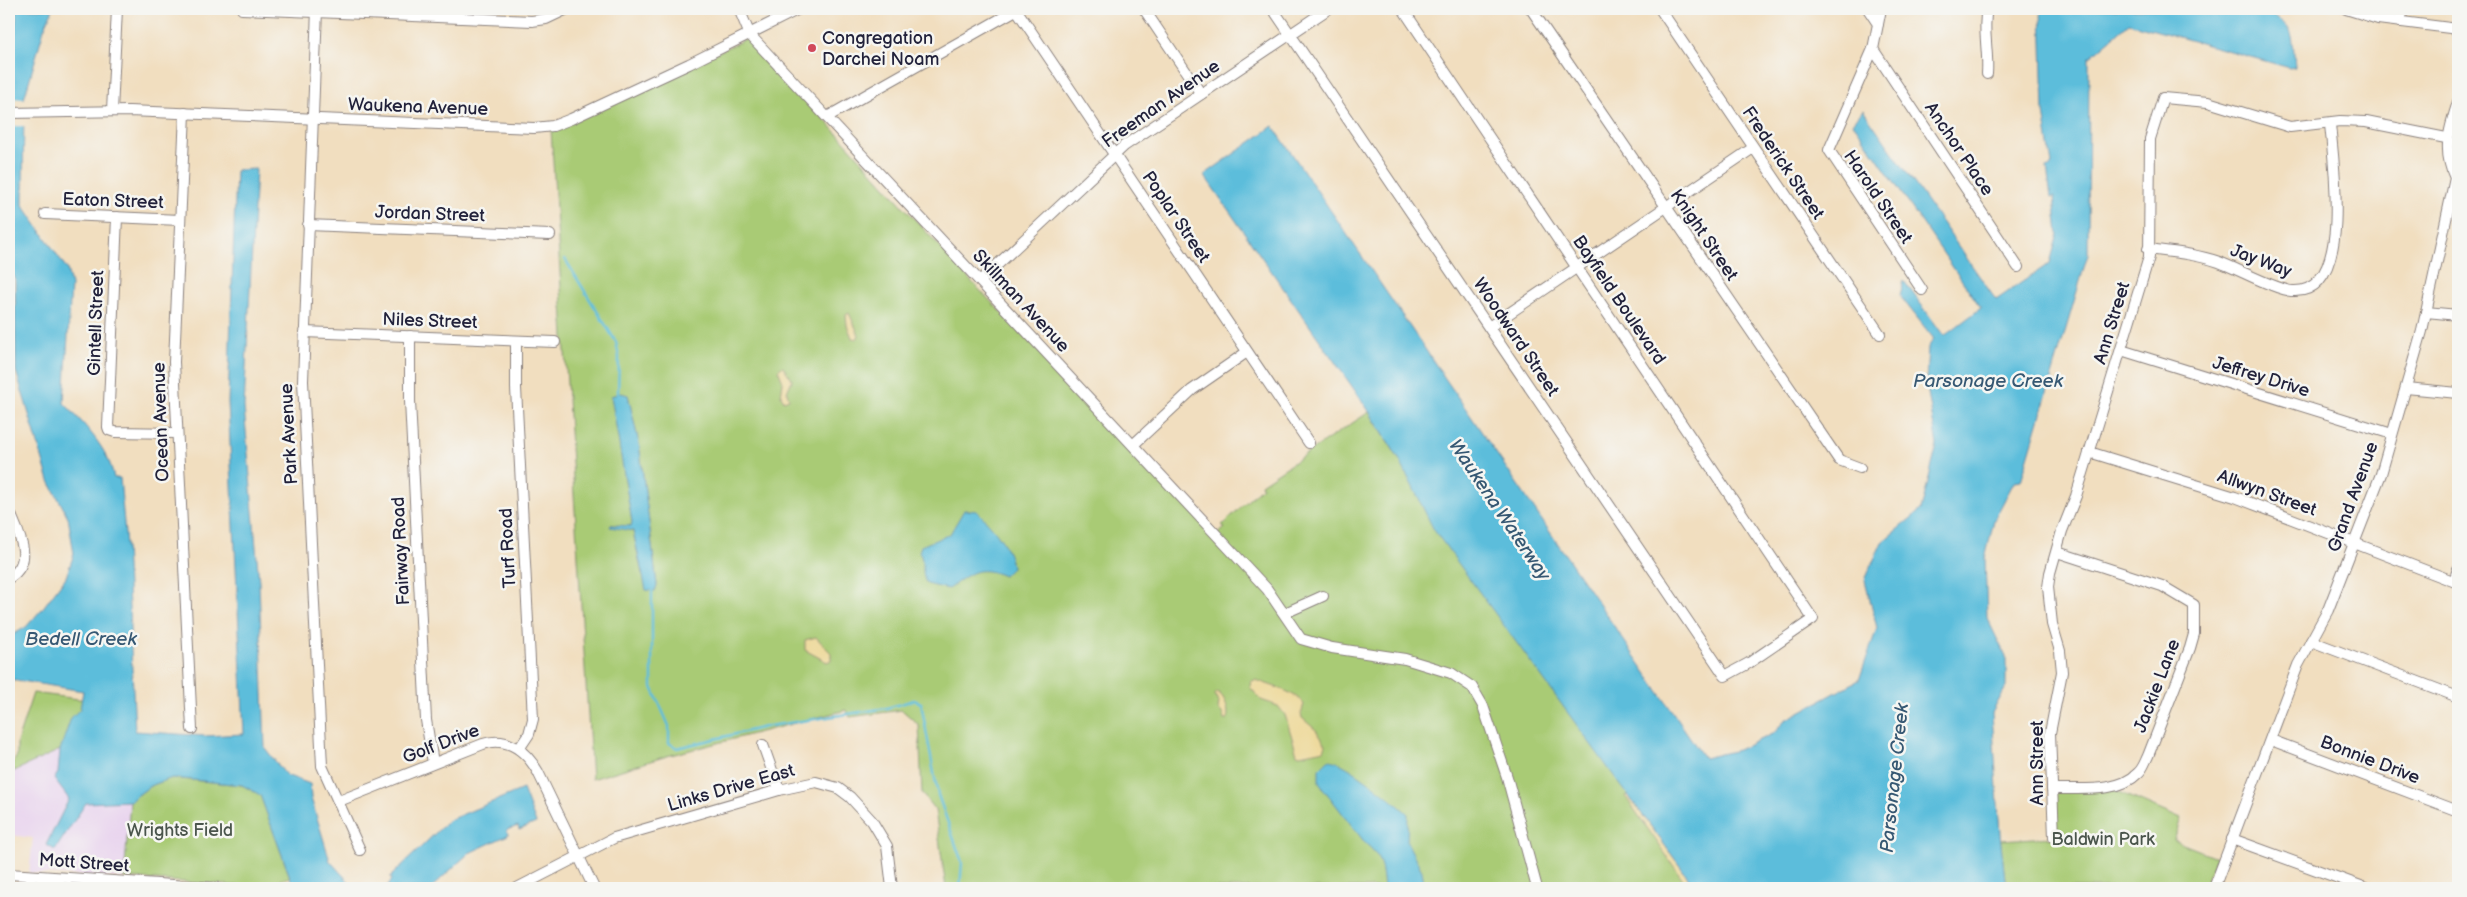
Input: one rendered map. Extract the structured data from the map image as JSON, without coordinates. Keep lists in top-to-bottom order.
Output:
{
  "streets": {
    "street": [
      "Freeman Avenue",
      "Waukena Avenue",
      "Anchor Place",
      "Frederick Street",
      "Harold Street",
      "Eaton Street",
      "Jordan Street",
      "Poplar Street",
      "Knight Street",
      "Jay Way",
      "Bayfield Boulevard",
      "Skillman Avenue",
      "Niles Street",
      "Gintell Street",
      "Ann Street",
      "Woodward Street",
      "Jeffrey Drive",
      "Ocean Avenue",
      "Park Avenue",
      "Allwyn Street",
      "Grand Avenue",
      "Turf Road",
      "Fairway Road",
      "Jackie Lane",
      "Golf Drive",
      "Bonnie Drive",
      "Links Drive East",
      "Mott Street"
    ]
  },
  "crossings": [
    ["Freeman Avenue", "Poplar Street"],
    ["Freeman Avenue", "Skillman Avenue"],
    ["Freeman Avenue", "Woodward Street"],
    ["Waukena Avenue", "Skillman Avenue"],
    ["Waukena Avenue", "Ocean Avenue"],
    ["Waukena Avenue", "Park Avenue"],
    ["Anchor Place", "Harold Street"],
    ["Eaton Street", "Gintell Street"],
    ["Eaton Street", "Ocean Avenue"],
    ["Jordan Street", "Park Avenue"],
    ["Jay Way", "Ann Street"],
    ["Bayfield Boulevard", "Woodward Street"],
    ["Niles Street", "Park Avenue"],
    ["Niles Street", "Turf Road"],
    ["Niles Street", "Fairway Road"],
    ["Gintell Street", "Ocean Avenue"],
    ["Ann Street", "Jeffrey Drive"],
    ["Ann Street", "Allwyn Street"],
    ["Ann Street", "Grand Avenue"],
    ["Ann Street", "Jackie Lane"],
    ["Jeffrey Drive", "Grand Avenue"],
    ["Park Avenue", "Golf Drive"],
    ["Allwyn Street", "Grand Avenue"],
    ["Grand Avenue", "Bonnie Drive"],
    ["Turf Road", "Golf Drive"],
    ["Fairway Road", "Golf Drive"]
  ],
  "water": ["Parsonage Creek", "Waukena Waterway", "Bedell Creek"],
  "parks": ["Wrights Field", "Baldwin Park"],
  "places": ["Congregation Darchei Noam"]
}
